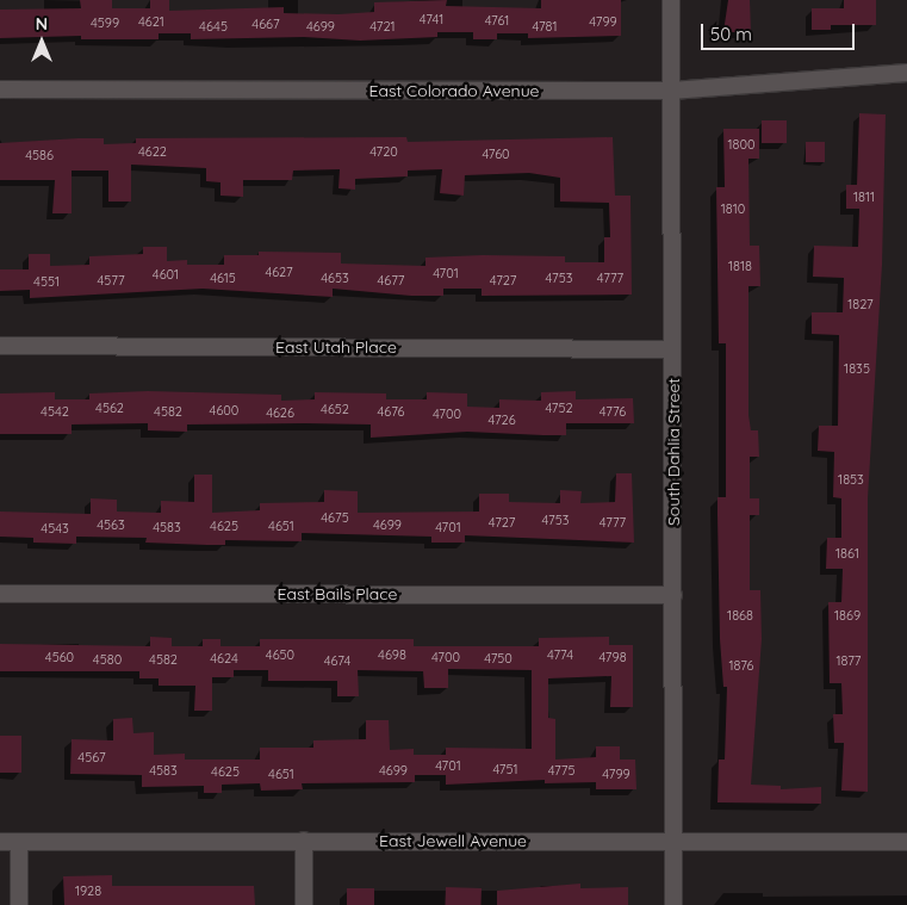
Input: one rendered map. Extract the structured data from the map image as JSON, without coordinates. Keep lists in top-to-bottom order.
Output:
{
  "streets": {
    "street": [
      "East Colorado Avenue",
      "East Utah Place",
      "South Dahlia Street",
      "East Bails Place",
      "East Jewell Avenue"
    ]
  },
  "crossings": [
    ["East Colorado Avenue", "South Dahlia Street"],
    ["East Utah Place", "South Dahlia Street"],
    ["South Dahlia Street", "East Bails Place"],
    ["South Dahlia Street", "East Jewell Avenue"]
  ],
  "house_numbers": [
    "4741",
    "4761",
    "4621",
    "4799",
    "4599",
    "4667",
    "4645",
    "4699",
    "4721",
    "4781",
    "1800",
    "4622",
    "4720",
    "4760",
    "4586",
    "1811",
    "1810",
    "1818",
    "4627",
    "4701",
    "4601",
    "4615",
    "4653",
    "4753",
    "4777",
    "4577",
    "4677",
    "4727",
    "4551",
    "1827",
    "1835",
    "4562",
    "4752",
    "4652",
    "4600",
    "4542",
    "4582",
    "4676",
    "4776",
    "4626",
    "4700",
    "4726",
    "1853",
    "4675",
    "4753",
    "4727",
    "4777",
    "4563",
    "4699",
    "4625",
    "4651",
    "4583",
    "4701",
    "4543",
    "1861",
    "1868",
    "1869",
    "4650",
    "4698",
    "4774",
    "4560",
    "4700",
    "4798",
    "4624",
    "4750",
    "4580",
    "4582",
    "4674",
    "1877",
    "1876",
    "4567",
    "4701",
    "4751",
    "4583",
    "4699",
    "4775",
    "4625",
    "4651",
    "4799",
    "1928"
  ],
  "scale_bar": "50 m",
  "north": "top"
}
